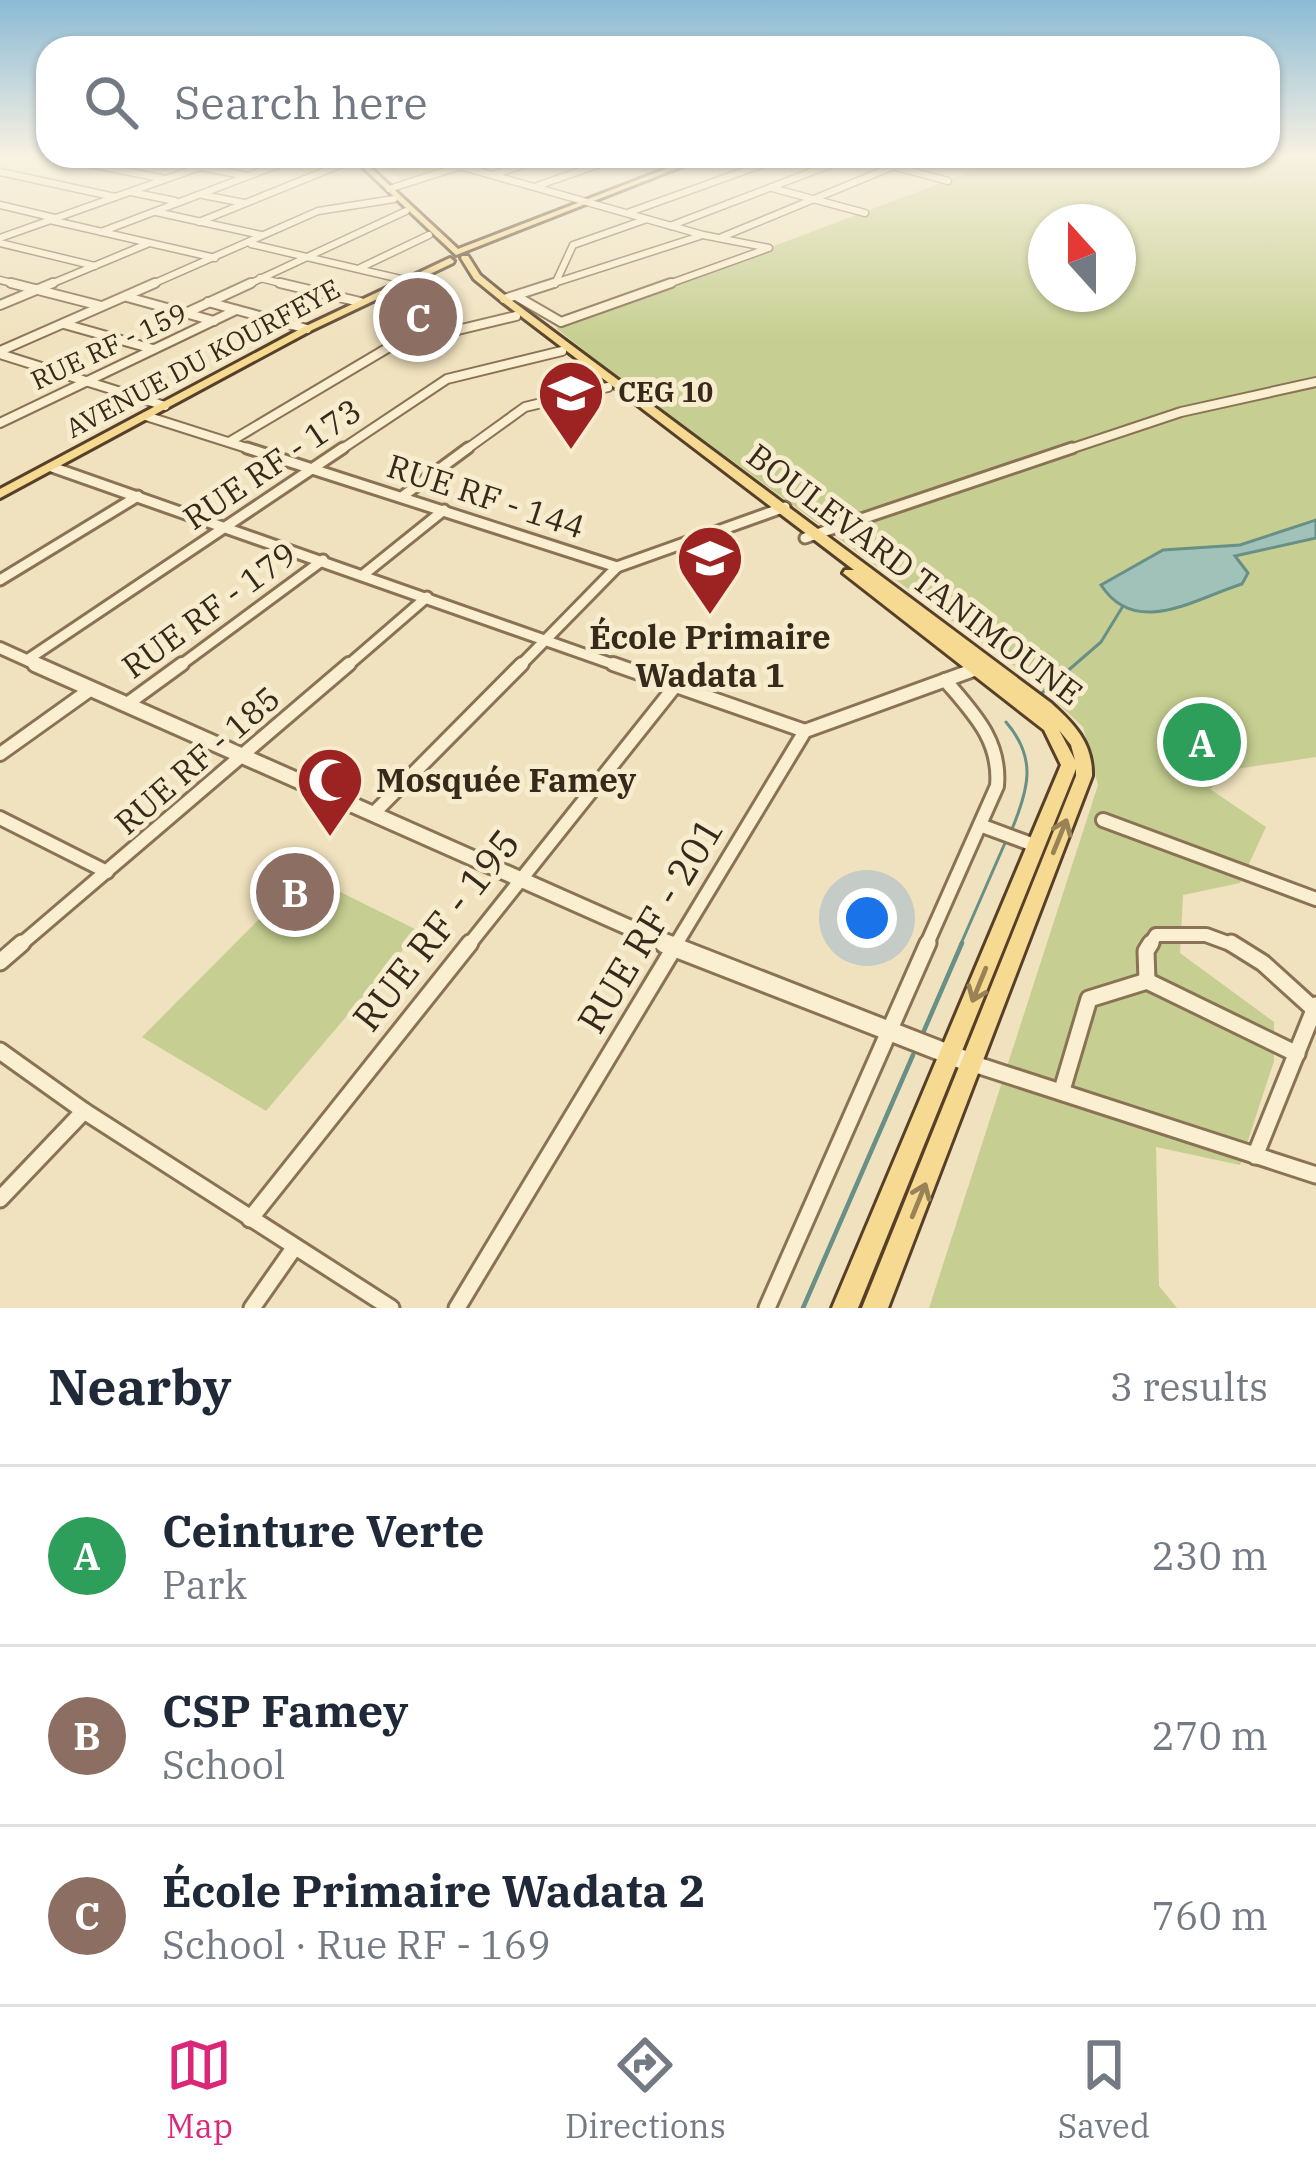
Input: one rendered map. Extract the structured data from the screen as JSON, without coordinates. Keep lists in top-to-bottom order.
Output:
{
  "streets": {
    "main road": ["AVENUE DU KOURFEYE", "BOULEVARD TANIMOUNE"],
    "street": [
      "RUE RF - 159",
      "RUE RF - 173",
      "RUE RF - 144",
      "RUE RF - 179",
      "RUE RF - 185",
      "RUE RF - 201",
      "RUE RF - 195"
    ]
  },
  "crossings": [
    ["AVENUE DU KOURFEYE", "RUE RF - 144"],
    ["AVENUE DU KOURFEYE", "BOULEVARD TANIMOUNE"],
    ["RUE RF - 173", "RUE RF - 144"],
    ["RUE RF - 173", "BOULEVARD TANIMOUNE"]
  ],
  "places": {
    "school or university": ["CEG 10", "École Primaire Wadata 1"],
    "mosque": ["Mosquée Famey"]
  },
  "north": "top",
  "page": {
    "search": "Search here",
    "pins": ["C", "A", "B"],
    "heading": ["Nearby", "3 results"],
    "list": [
      {
        "mark": "A",
        "name": "Ceinture Verte",
        "note": "Park",
        "value": "230 m"
      },
      {
        "mark": "B",
        "name": "CSP Famey",
        "note": "School",
        "value": "270 m"
      },
      {
        "mark": "C",
        "name": "École Primaire Wadata 2",
        "note": "School · Rue RF - 169",
        "value": "760 m"
      }
    ],
    "nav": ["Map", "Directions", "Saved"]
  }
}
